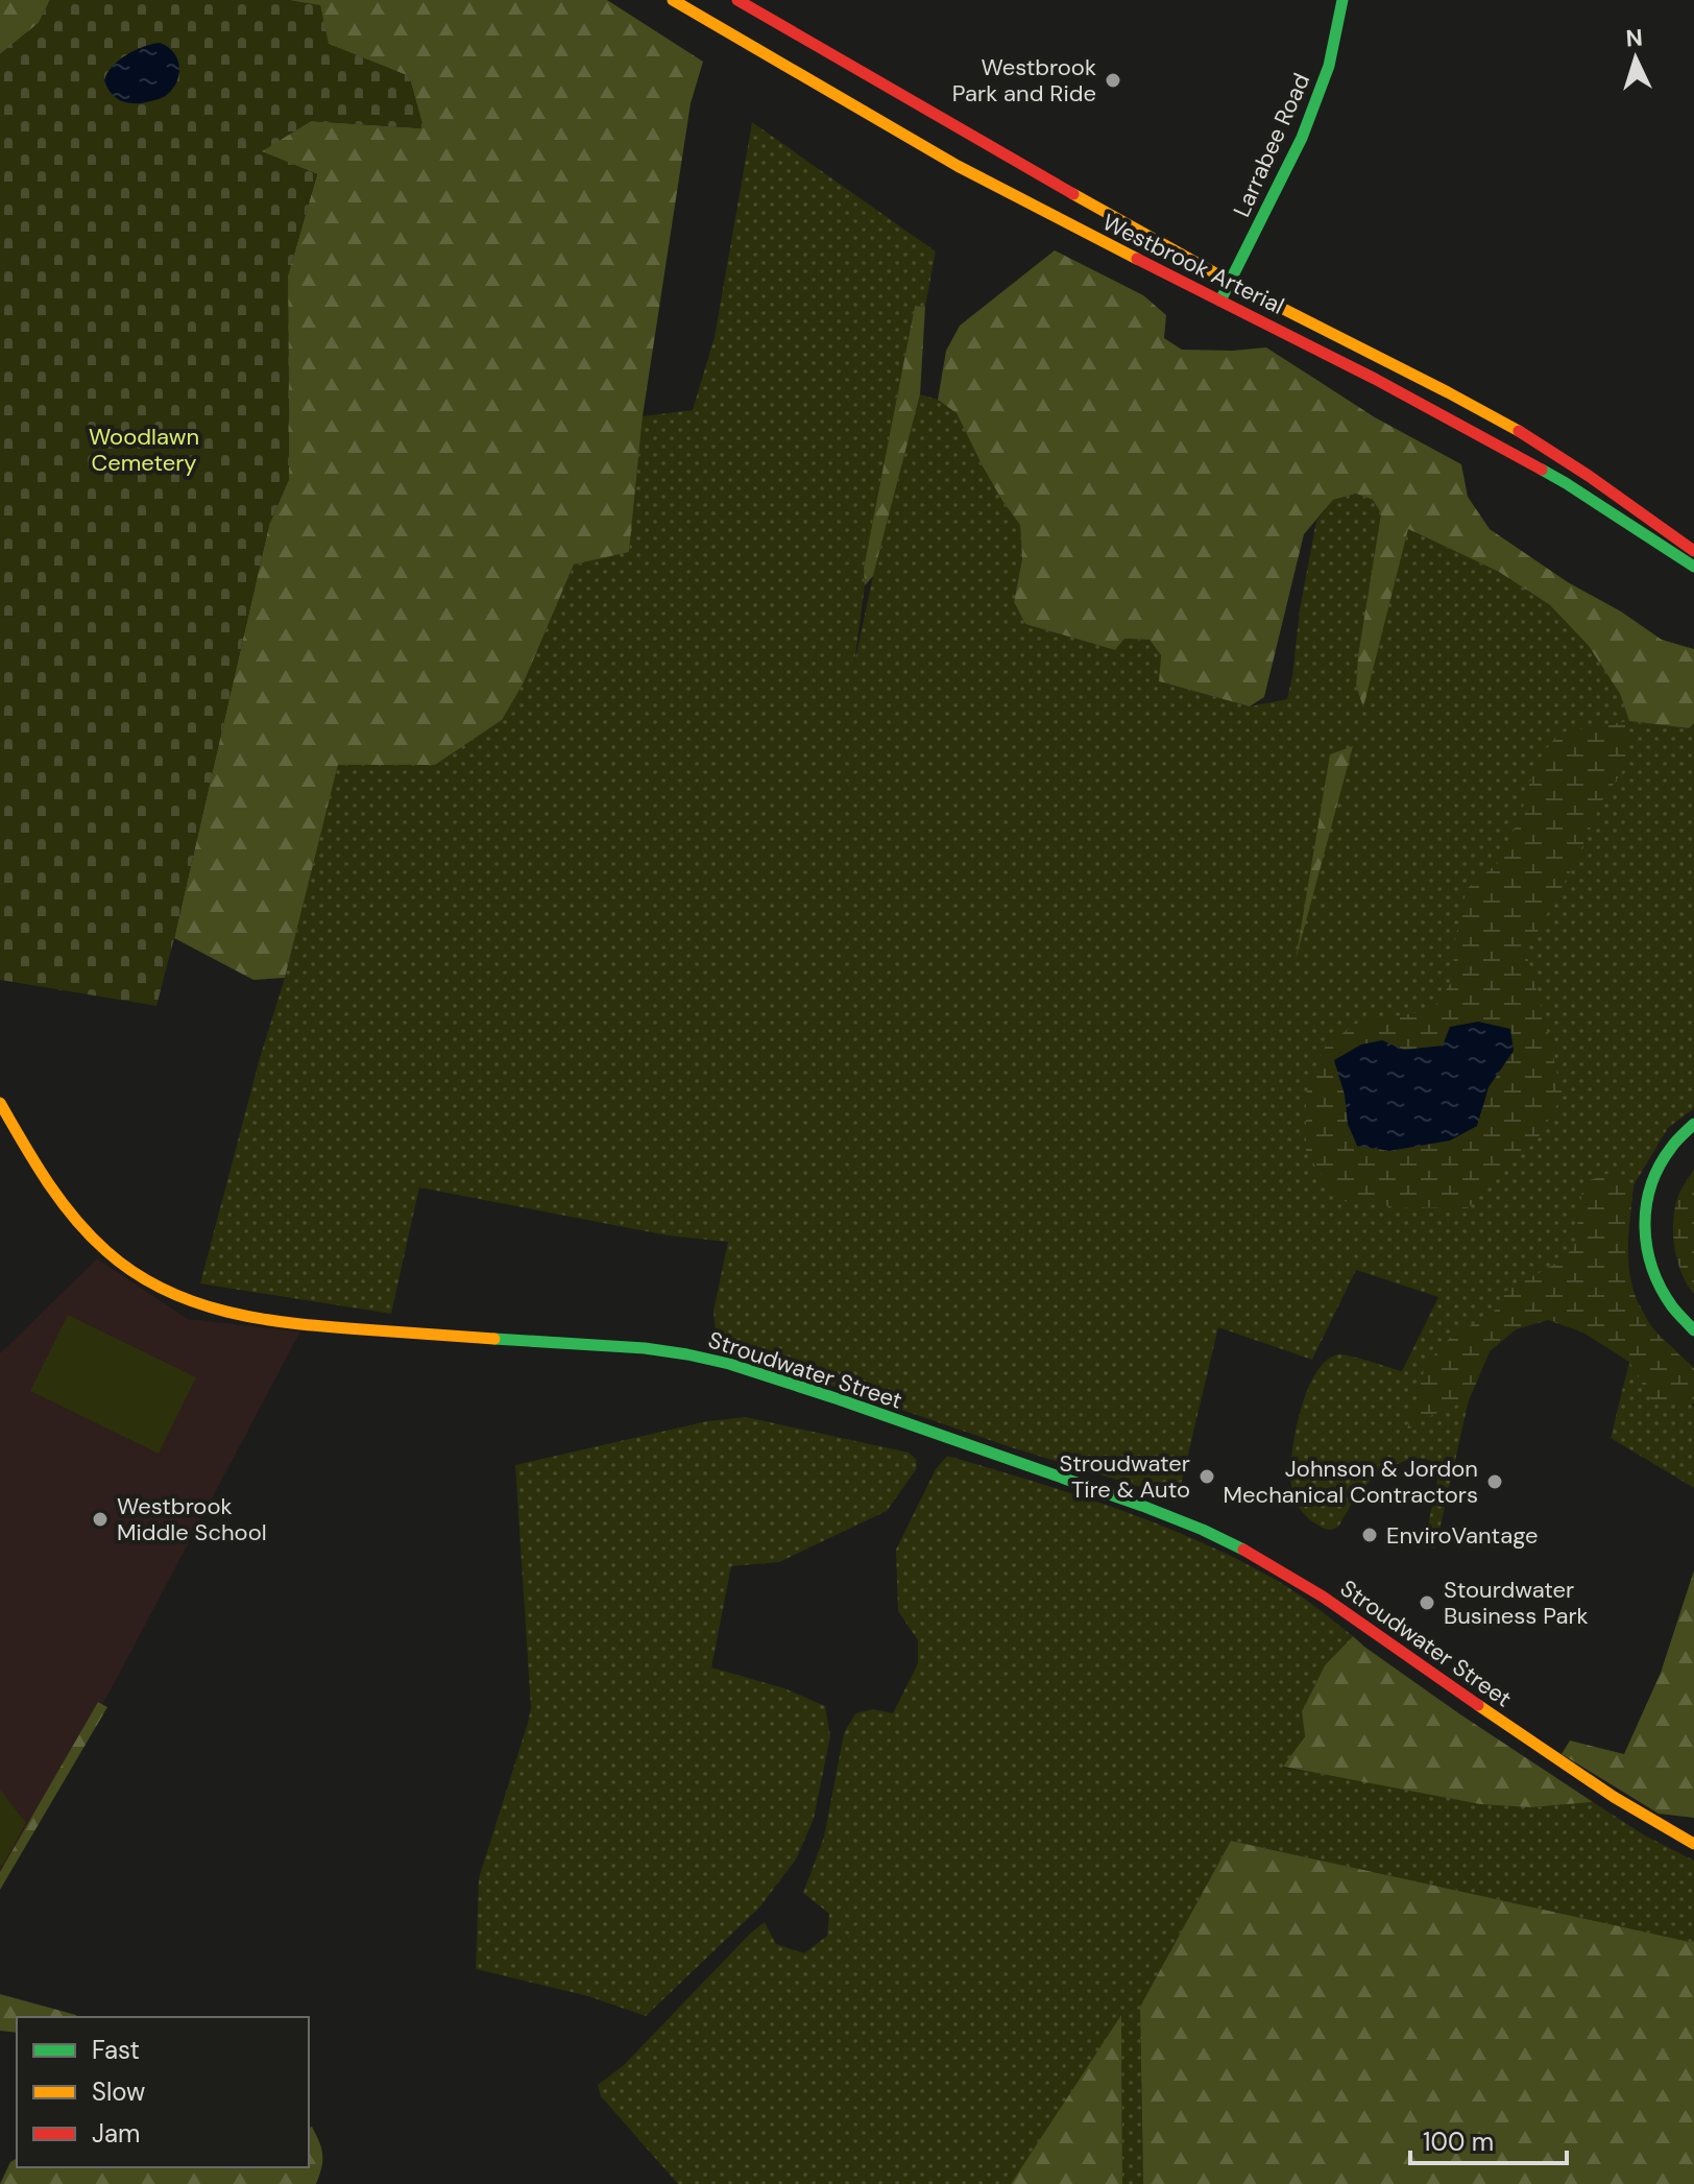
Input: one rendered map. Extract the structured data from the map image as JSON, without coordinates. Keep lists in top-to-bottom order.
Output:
{
  "streets": {
    "main road": ["Larrabee Road", "Westbrook Arterial", "Stroudwater Street"]
  },
  "crossings": [
    ["Larrabee Road", "Westbrook Arterial"]
  ],
  "parks": ["Woodlawn Cemetery"],
  "places": [
    "Westbrook Park and Ride",
    "Stroudwater Tire & Auto",
    "Johnson & Jordon Mechanical Contractors",
    "Westbrook Middle School",
    "EnviroVantage",
    "Stourdwater Business Park"
  ],
  "legend": ["Fast", "Slow", "Jam"],
  "scale_bar": "100 m",
  "north": "top"
}
